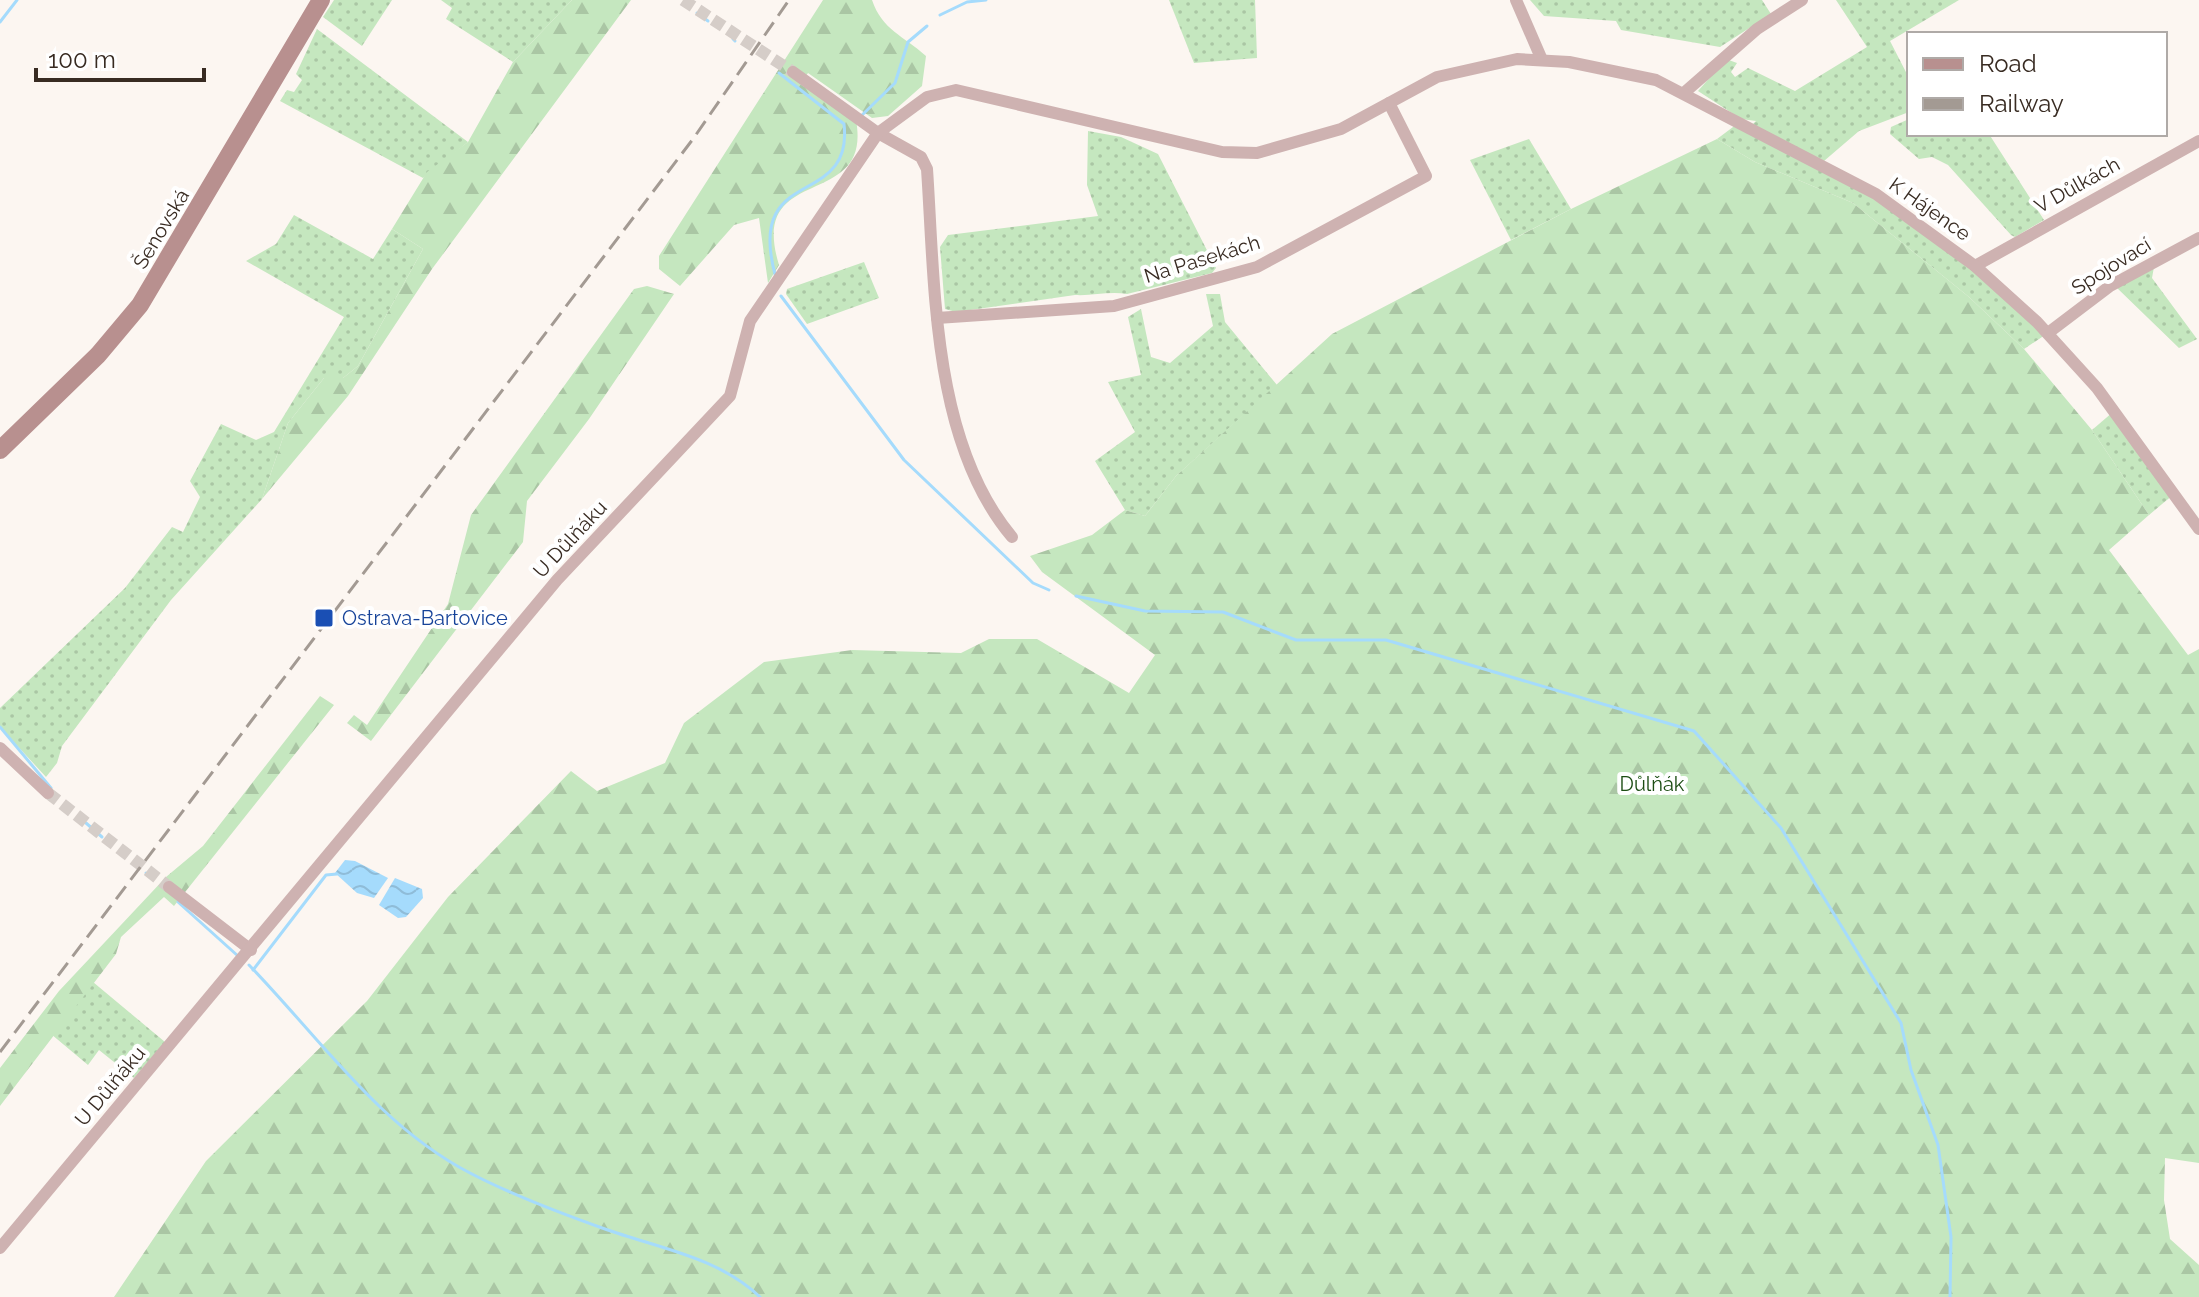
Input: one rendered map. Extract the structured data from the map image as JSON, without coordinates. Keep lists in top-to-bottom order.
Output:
{
  "streets": {
    "street": [
      "V Důlkách",
      "K Hájence",
      "Šenovská",
      "Na Pasekách",
      "Spojovací",
      "U Důlňáku"
    ]
  },
  "crossings": [
    ["V Důlkách", "K Hájence"],
    ["K Hájence", "Spojovací"]
  ],
  "parks": ["Důlňák"],
  "places": {
    "transit": ["Ostrava-Bartovice"]
  },
  "legend": ["Road", "Railway"],
  "scale_bar": "100 m"
}
